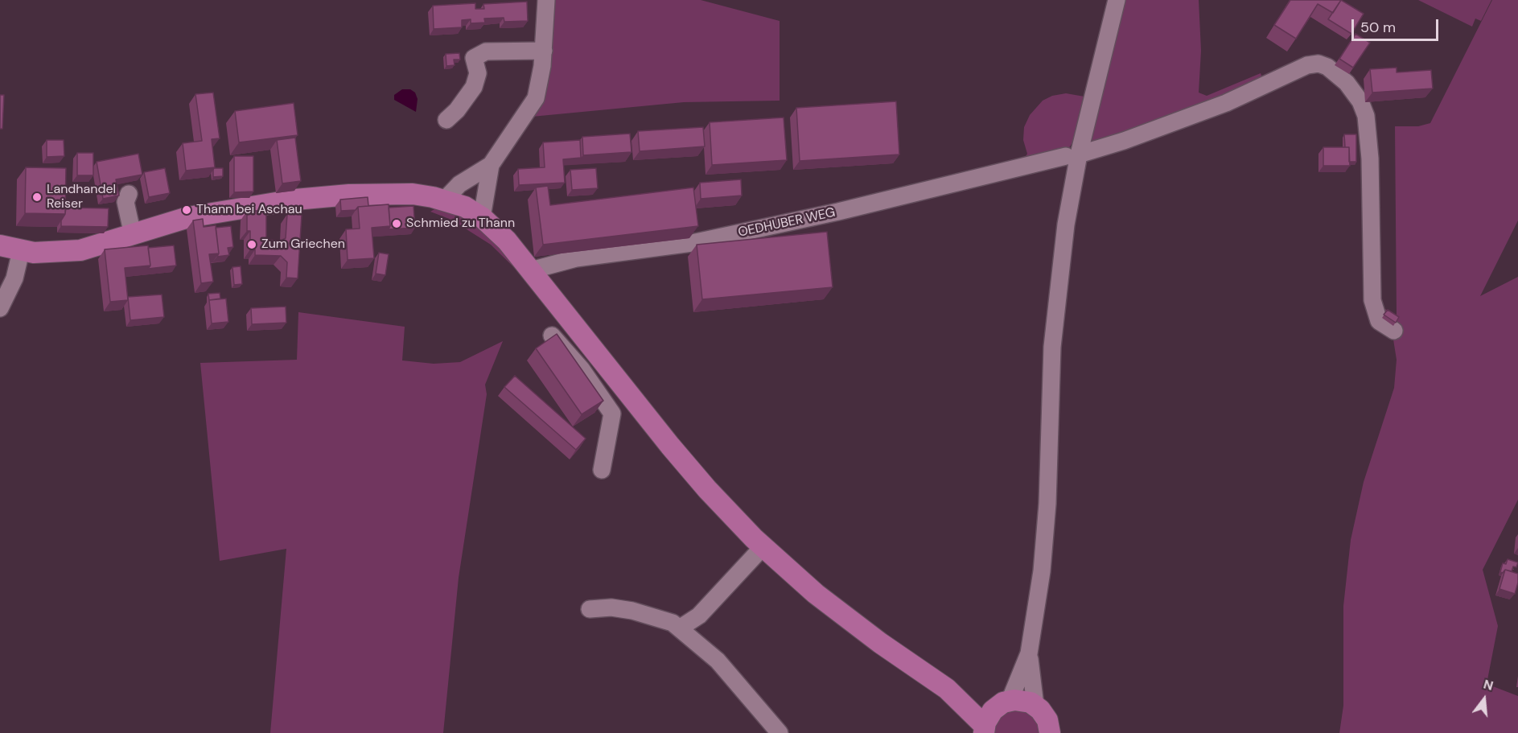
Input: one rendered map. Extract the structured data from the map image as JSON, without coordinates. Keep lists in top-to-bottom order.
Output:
{
  "streets": {
    "street": ["OEDHUBER WEG"]
  },
  "places": [
    "Landhandel Reiser",
    "Thann bei Aschau",
    "Schmied zu Thann",
    "Zum Griechen"
  ],
  "scale_bar": "50 m",
  "north": "top"
}
